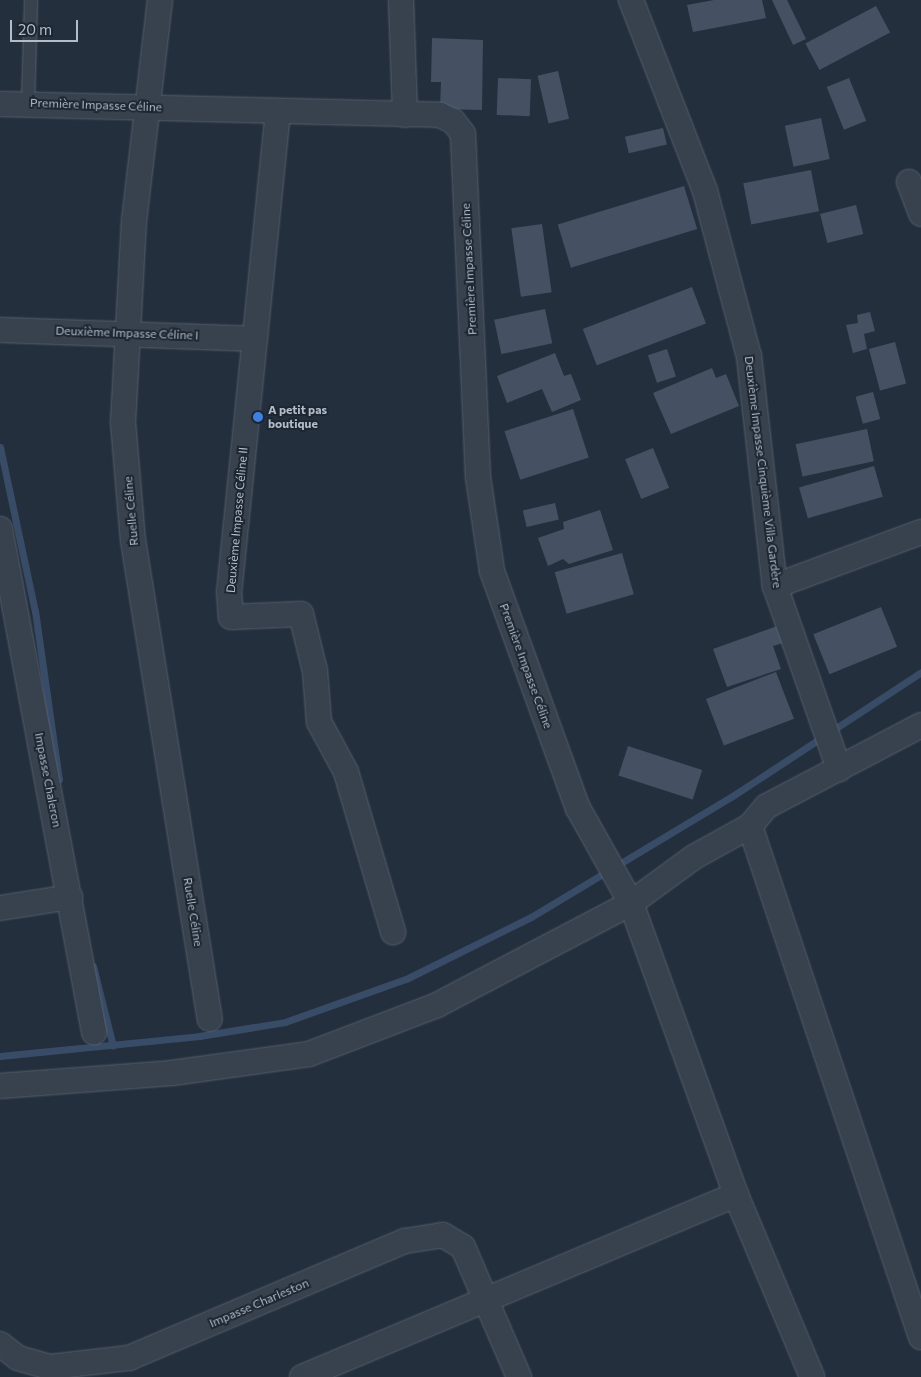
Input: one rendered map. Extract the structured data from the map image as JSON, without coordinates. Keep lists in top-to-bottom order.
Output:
{
  "streets": {
    "street": [
      "Première Impasse Céline",
      "Deuxième Impasse Céline I",
      "Deuxième Impasse Cinquième Villa Gardère",
      "Ruelle Céline",
      "Deuxième Impasse Céline II",
      "Impasse Chaleron",
      "Impasse Charleston"
    ]
  },
  "crossings": [
    ["Première Impasse Céline", "Ruelle Céline"],
    ["Première Impasse Céline", "Deuxième Impasse Céline II"],
    ["Deuxième Impasse Céline I", "Ruelle Céline"],
    ["Deuxième Impasse Céline I", "Deuxième Impasse Céline II"]
  ],
  "places": ["A petit pas boutique"],
  "scale_bar": "20 m"
}
